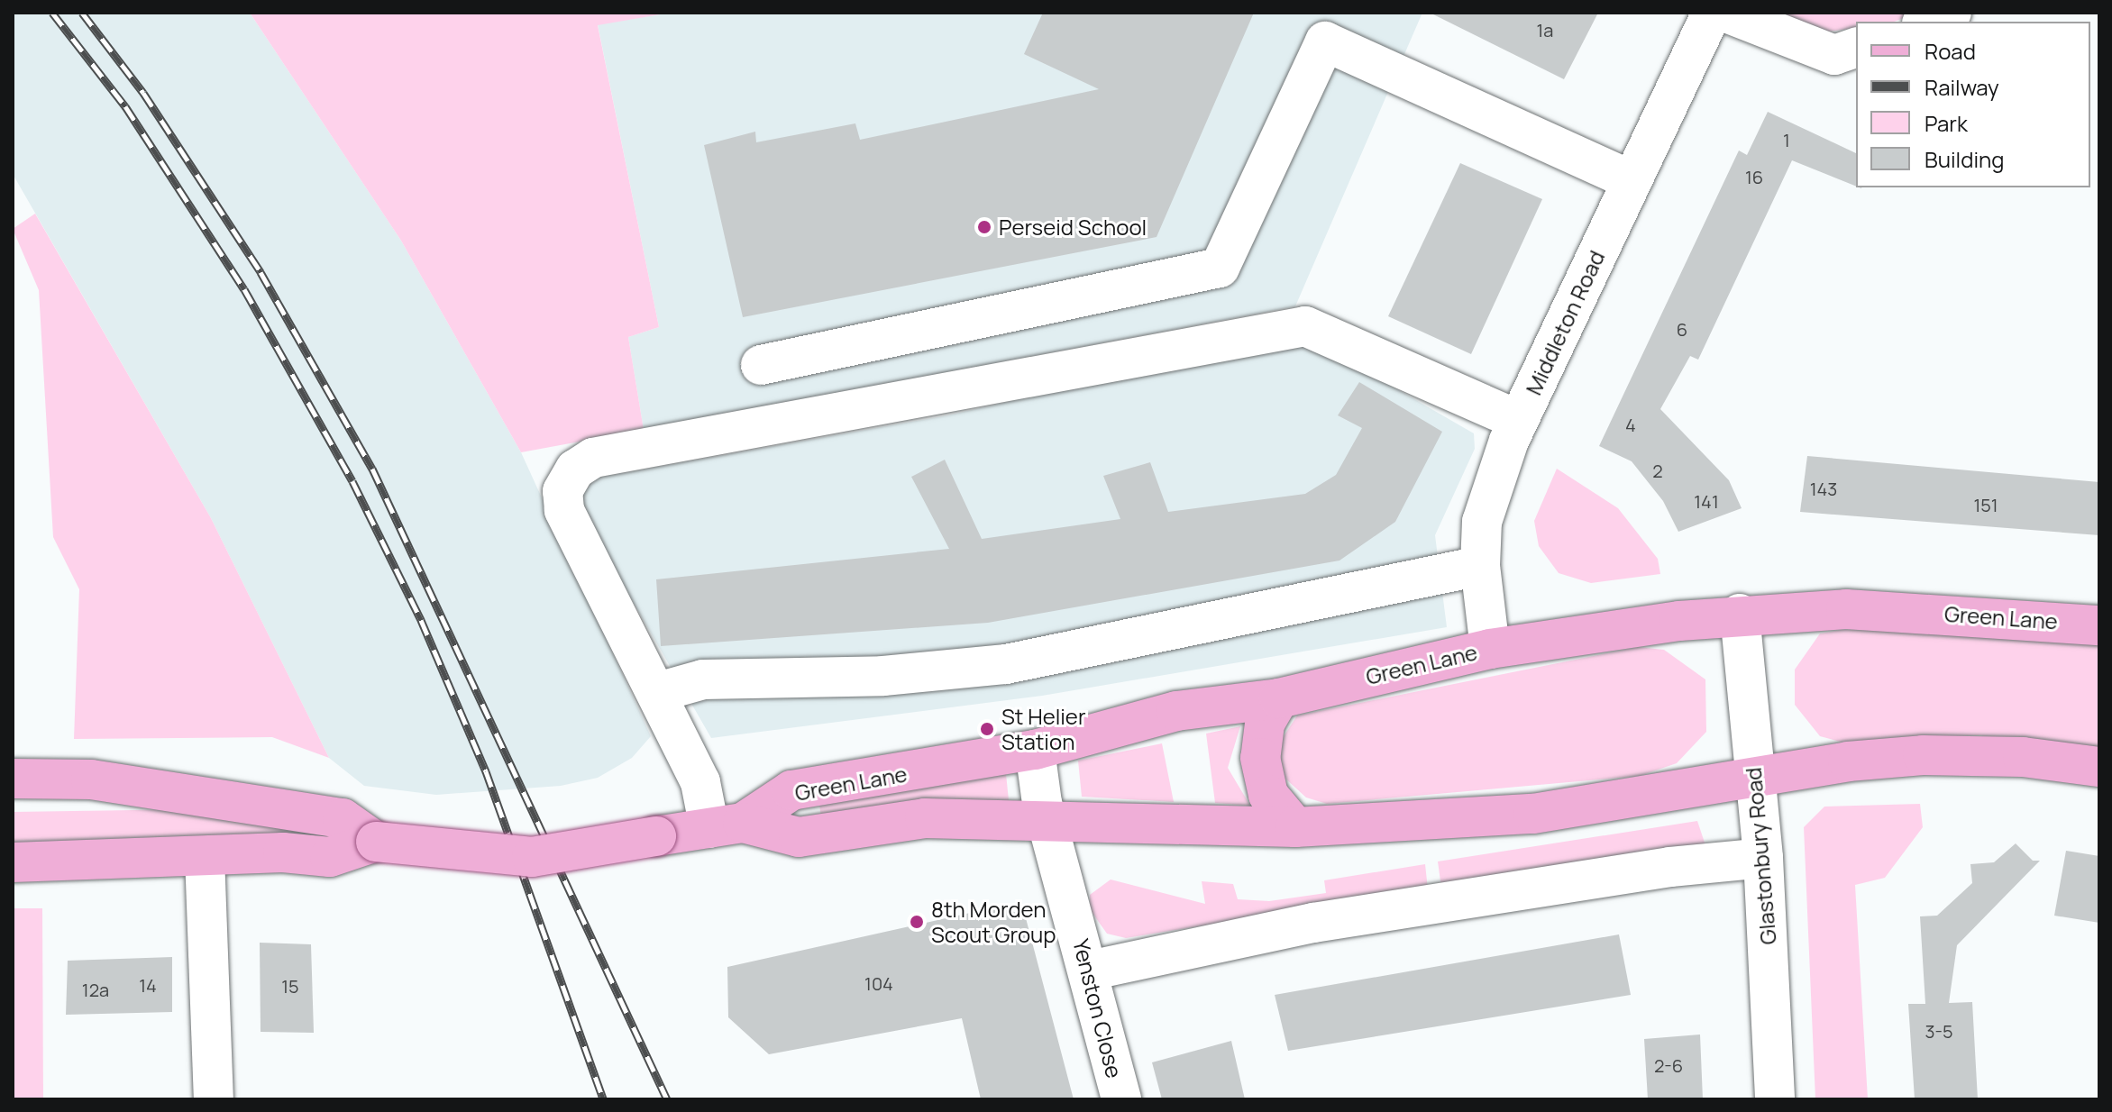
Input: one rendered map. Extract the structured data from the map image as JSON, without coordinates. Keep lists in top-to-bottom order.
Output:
{
  "streets": {
    "main road": ["Green Lane"],
    "street": ["Middleton Road", "Glastonbury Road", "Yenston Close"]
  },
  "crossings": [
    ["Middleton Road", "Green Lane"],
    ["Green Lane", "Glastonbury Road"],
    ["Green Lane", "Yenston Close"]
  ],
  "places": ["Perseid School", "St Helier Station", "8th Morden Scout Group"],
  "house_numbers": [
    "1a",
    "1",
    "16",
    "6",
    "4",
    "2",
    "143",
    "141",
    "151",
    "104",
    "14",
    "15",
    "12a",
    "3-5",
    "2-6"
  ],
  "legend": [
    "Road",
    "Railway",
    "Park",
    "Building"
  ]
}
